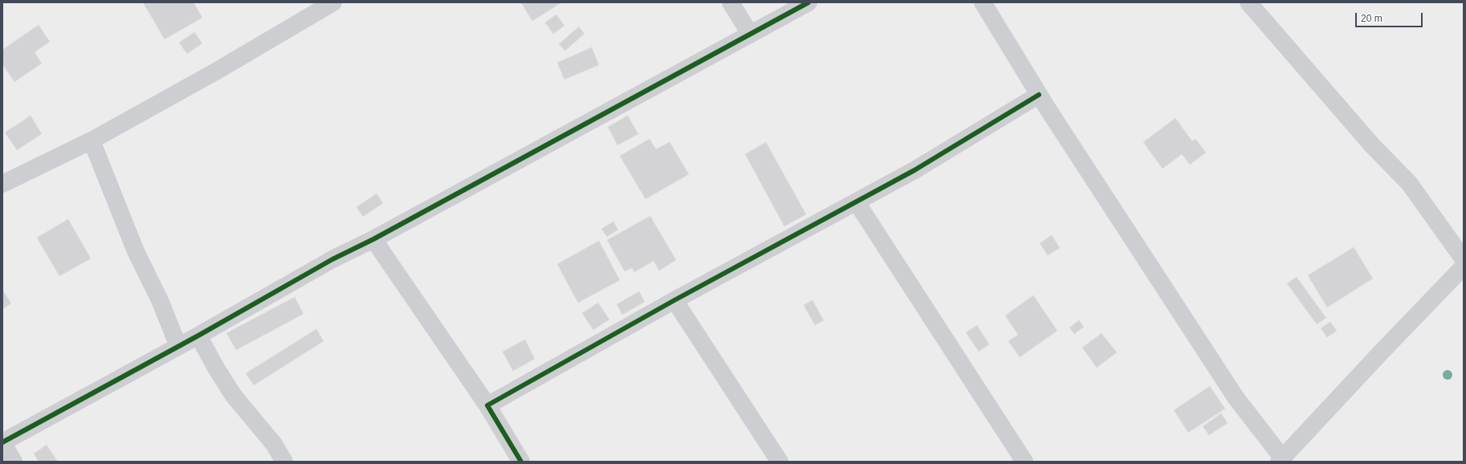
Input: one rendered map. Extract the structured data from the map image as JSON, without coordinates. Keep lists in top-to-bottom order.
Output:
{
  "scale_bar": "20 m"
}
